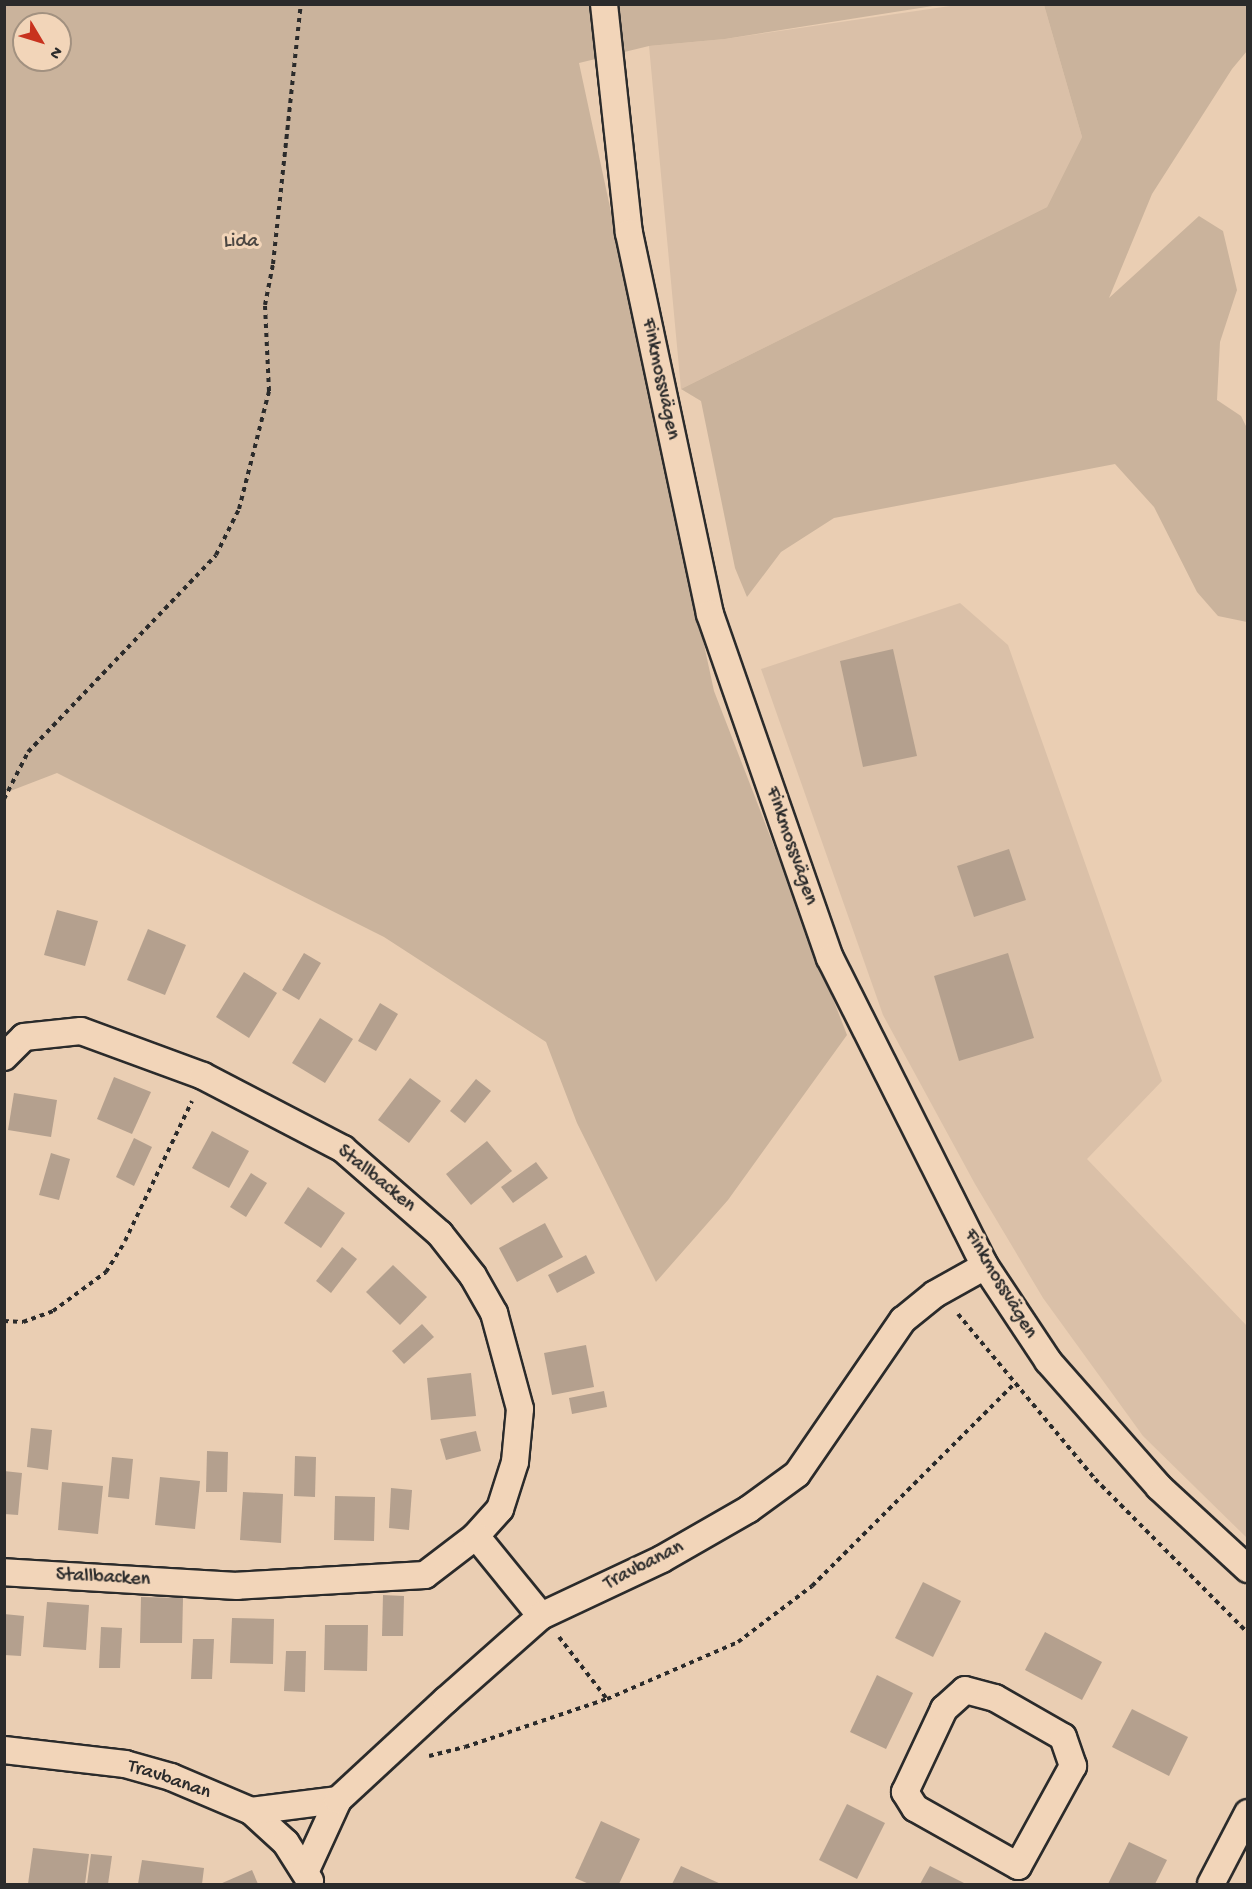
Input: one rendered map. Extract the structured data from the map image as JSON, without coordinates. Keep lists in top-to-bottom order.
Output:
{
  "streets": {
    "street": ["Finkmossvägen", "Stallbacken", "Travbanan"]
  },
  "crossings": [
    ["Finkmossvägen", "Travbanan"]
  ],
  "parks": ["Lida"],
  "north": "bottom right"
}
